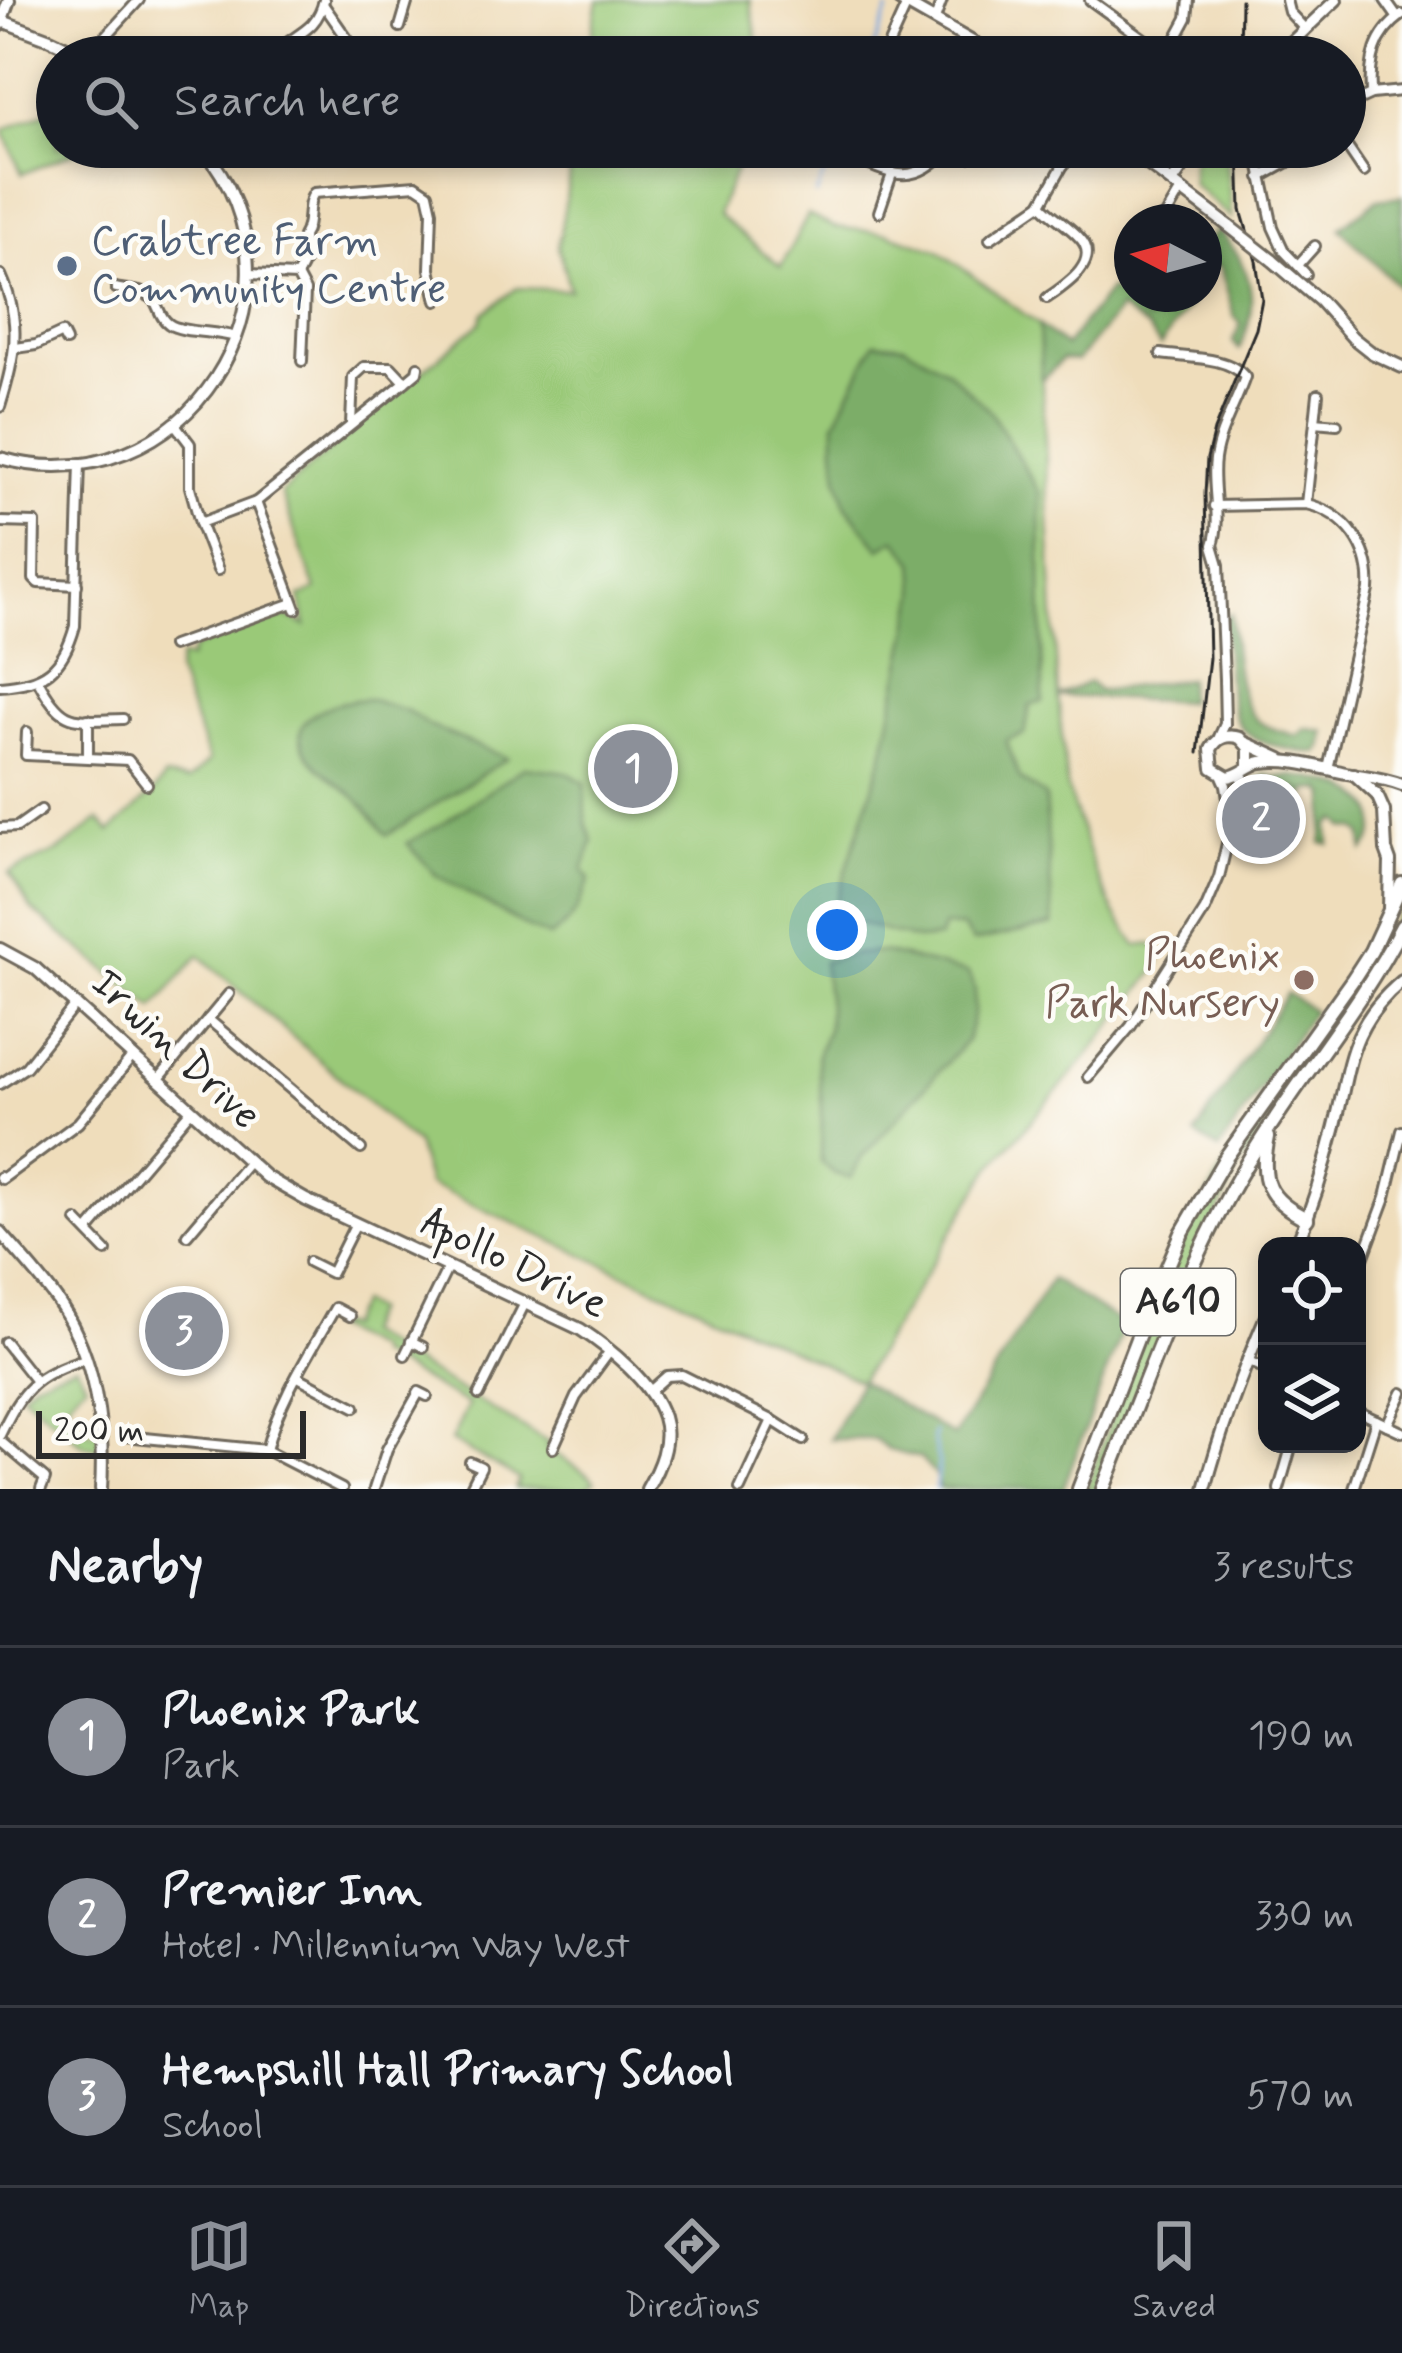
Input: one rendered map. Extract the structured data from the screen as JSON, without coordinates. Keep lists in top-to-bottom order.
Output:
{
  "streets": {
    "highway": ["A610"],
    "street": ["Irwin Drive", "Apollo Drive"]
  },
  "crossings": [
    ["Irwin Drive", "Apollo Drive"]
  ],
  "places": ["Crabtree Farm Community Centre", "Phoenix Park Nursery"],
  "scale_bar": "200 m",
  "north": "left",
  "page": {
    "search": "Search here",
    "pins": ["1", "2", "3"],
    "scale": "200 m",
    "heading": ["Nearby", "3 results"],
    "list": [
      {
        "mark": "1",
        "name": "Phoenix Park",
        "note": "Park",
        "value": "190 m"
      },
      {
        "mark": "2",
        "name": "Premier Inn",
        "note": "Hotel · Millennium Way West",
        "value": "330 m"
      },
      {
        "mark": "3",
        "name": "Hempshill Hall Primary School",
        "note": "School",
        "value": "570 m"
      }
    ],
    "nav": ["Map", "Directions", "Saved"]
  }
}
